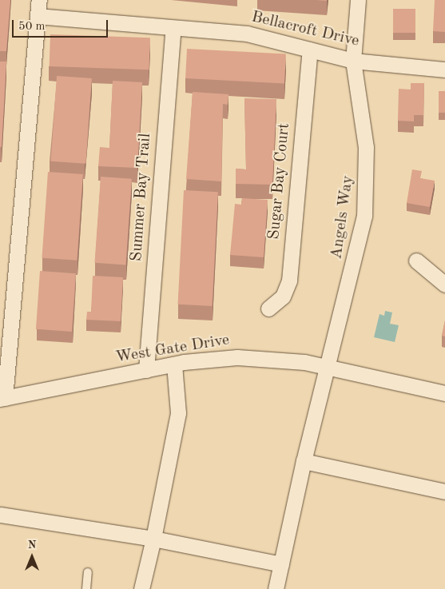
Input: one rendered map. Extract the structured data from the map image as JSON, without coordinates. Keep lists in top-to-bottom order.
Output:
{
  "streets": {
    "street": [
      "Bellacroft Drive",
      "Sugar Bay Court",
      "Summer Bay Trail",
      "Angels Way",
      "West Gate Drive"
    ]
  },
  "crossings": [
    ["Bellacroft Drive", "Sugar Bay Court"],
    ["Bellacroft Drive", "Summer Bay Trail"],
    ["Bellacroft Drive", "Angels Way"],
    ["Summer Bay Trail", "West Gate Drive"],
    ["Angels Way", "West Gate Drive"]
  ],
  "scale_bar": "50 m",
  "north": "top"
}
